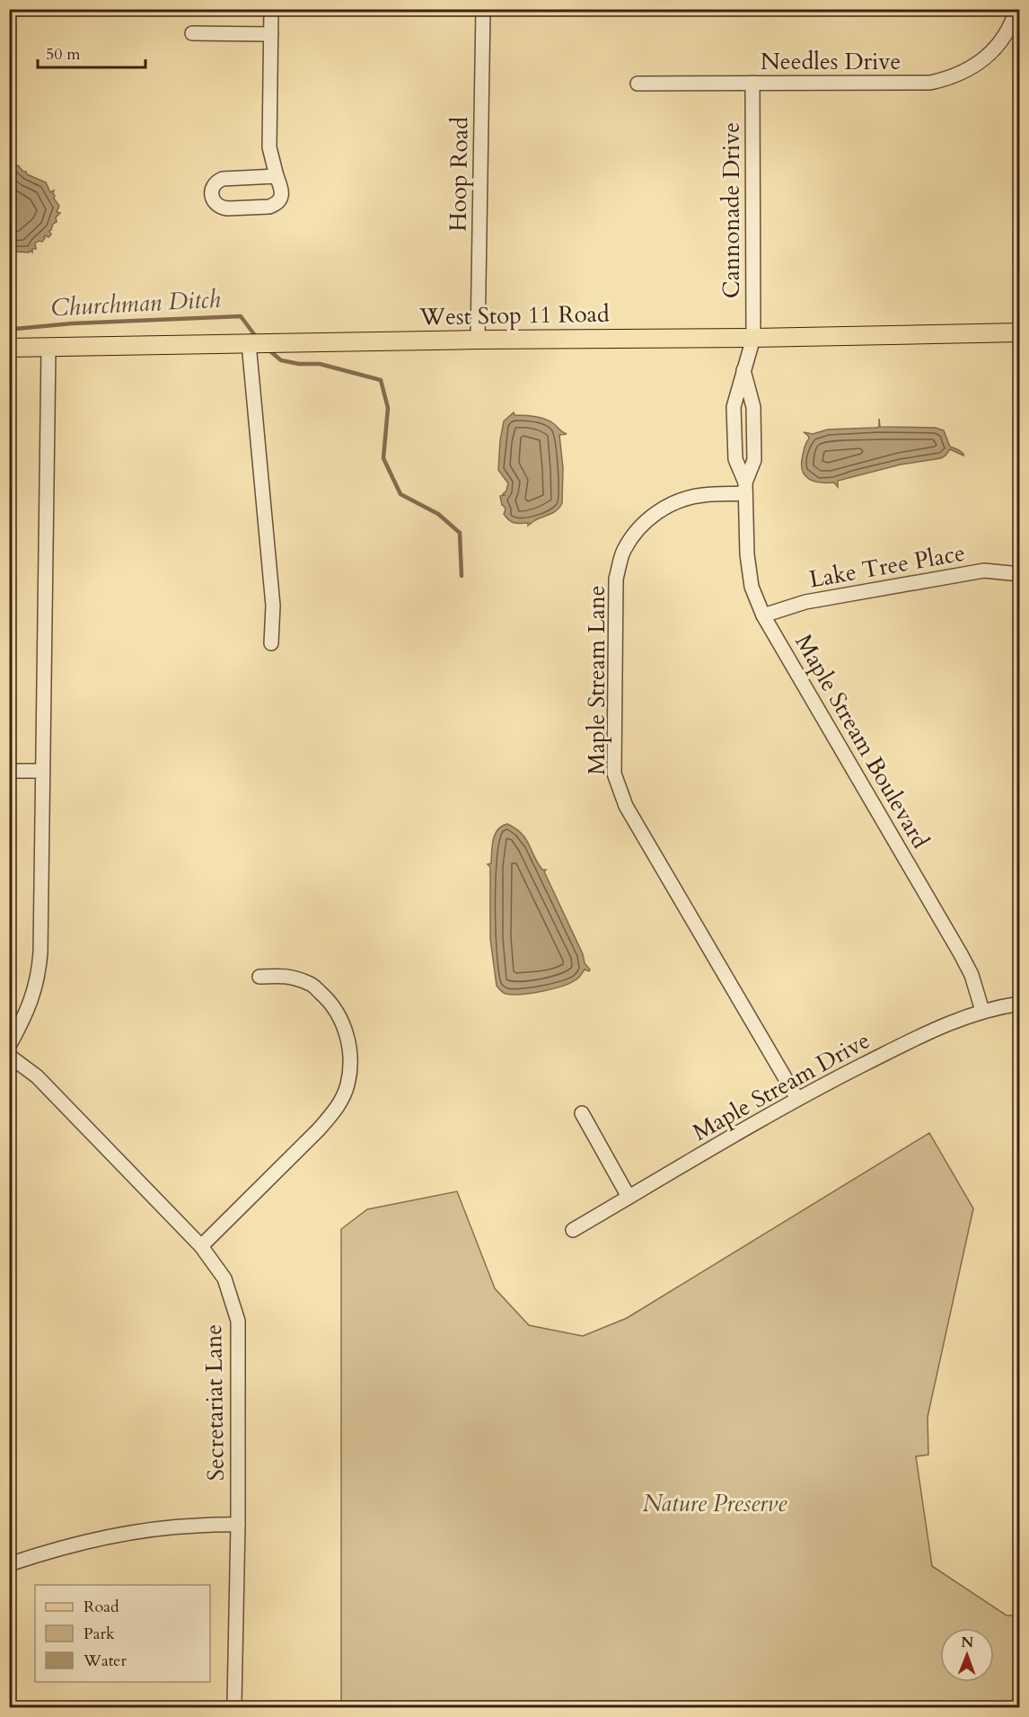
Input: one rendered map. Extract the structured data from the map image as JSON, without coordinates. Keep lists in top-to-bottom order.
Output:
{
  "streets": {
    "main road": ["West Stop 11 Road"],
    "street": [
      "Needles Drive",
      "Hoop Road",
      "Cannonade Drive",
      "Lake Tree Place",
      "Maple Stream Lane",
      "Maple Stream Boulevard",
      "Maple Stream Drive",
      "Secretariat Lane"
    ]
  },
  "crossings": [
    ["Needles Drive", "Cannonade Drive"],
    ["Hoop Road", "West Stop 11 Road"],
    ["Cannonade Drive", "West Stop 11 Road"],
    ["Cannonade Drive", "Maple Stream Boulevard"],
    ["West Stop 11 Road", "Maple Stream Boulevard"],
    ["Lake Tree Place", "Maple Stream Boulevard"],
    ["Maple Stream Lane", "Maple Stream Boulevard"],
    ["Maple Stream Lane", "Maple Stream Drive"],
    ["Maple Stream Boulevard", "Maple Stream Drive"]
  ],
  "water": ["Churchman Ditch"],
  "parks": ["Nature Preserve"],
  "legend": ["Road", "Park", "Water"],
  "scale_bar": "50 m",
  "north": "top"
}
